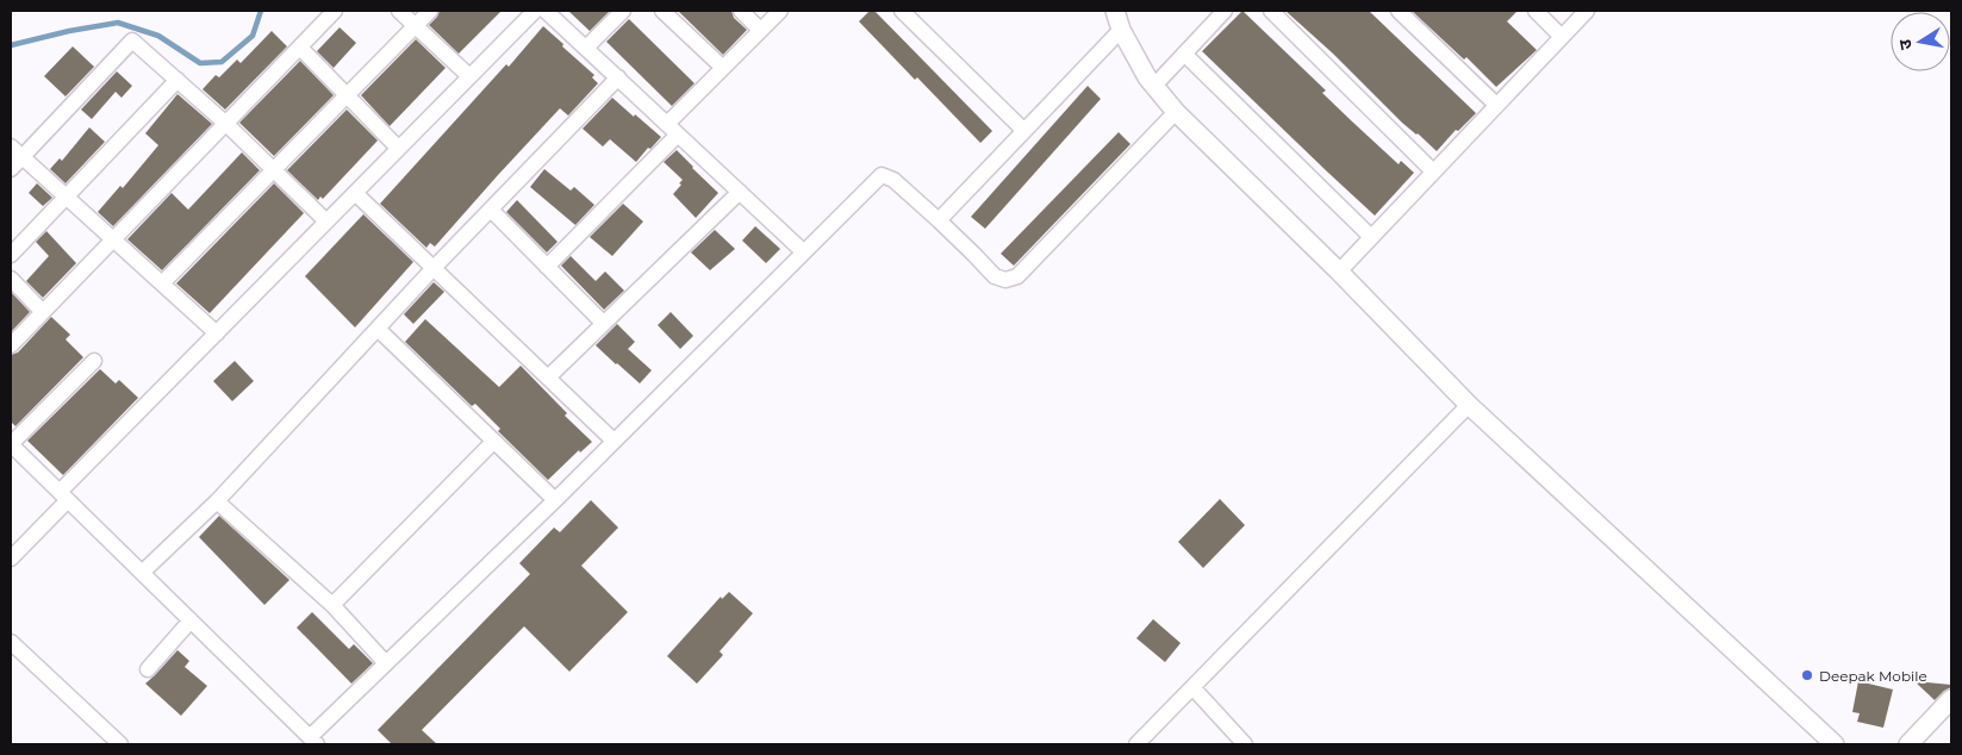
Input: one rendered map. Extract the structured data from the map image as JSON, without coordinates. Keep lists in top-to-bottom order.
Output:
{
  "places": ["Deepak Mobile"],
  "north": "left"
}
